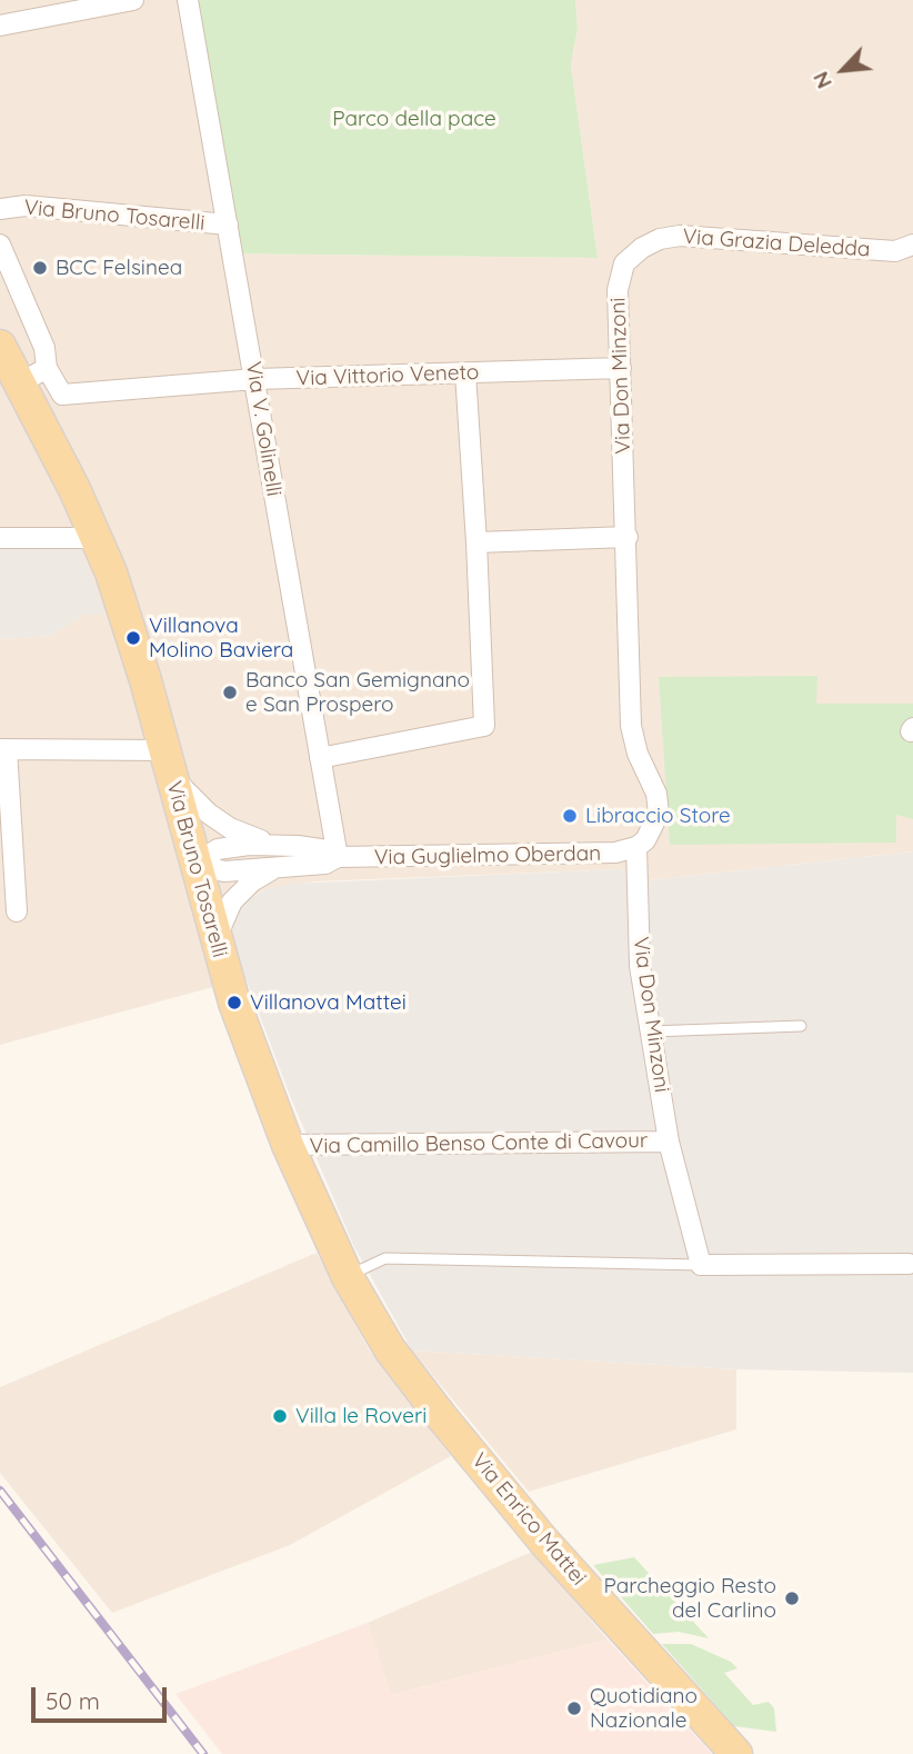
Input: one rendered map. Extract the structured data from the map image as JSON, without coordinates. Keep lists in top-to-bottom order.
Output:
{
  "streets": {
    "main road": ["Via Bruno Tosarelli", "Via Enrico Mattei"],
    "street": [
      "Via Grazia Deledda",
      "Via Vittorio Veneto",
      "Via Don Minzoni",
      "Via V. Golinelli",
      "Via Guglielmo Oberdan",
      "Via Camillo Benso Conte di Cavour"
    ]
  },
  "crossings": [
    ["Via Bruno Tosarelli", "Via V. Golinelli"],
    ["Via Bruno Tosarelli", "Via Guglielmo Oberdan"],
    ["Via Bruno Tosarelli", "Via Camillo Benso Conte di Cavour"],
    ["Via Bruno Tosarelli", "Via Enrico Mattei"],
    ["Via Grazia Deledda", "Via Don Minzoni"],
    ["Via Vittorio Veneto", "Via Don Minzoni"],
    ["Via Vittorio Veneto", "Via V. Golinelli"],
    ["Via Don Minzoni", "Via Guglielmo Oberdan"],
    ["Via Don Minzoni", "Via Camillo Benso Conte di Cavour"],
    ["Via V. Golinelli", "Via Guglielmo Oberdan"]
  ],
  "parks": ["Parco della pace"],
  "places": [
    "BCC Felsinea",
    "Villanova Molino Baviera",
    "Banco San Gemignano e San Prospero",
    "Libraccio Store",
    "Villanova Mattei",
    "Villa le Roveri",
    "Parcheggio Resto del Carlino",
    "Quotidiano Nazionale"
  ],
  "scale_bar": "50 m",
  "north": "bottom left"
}
